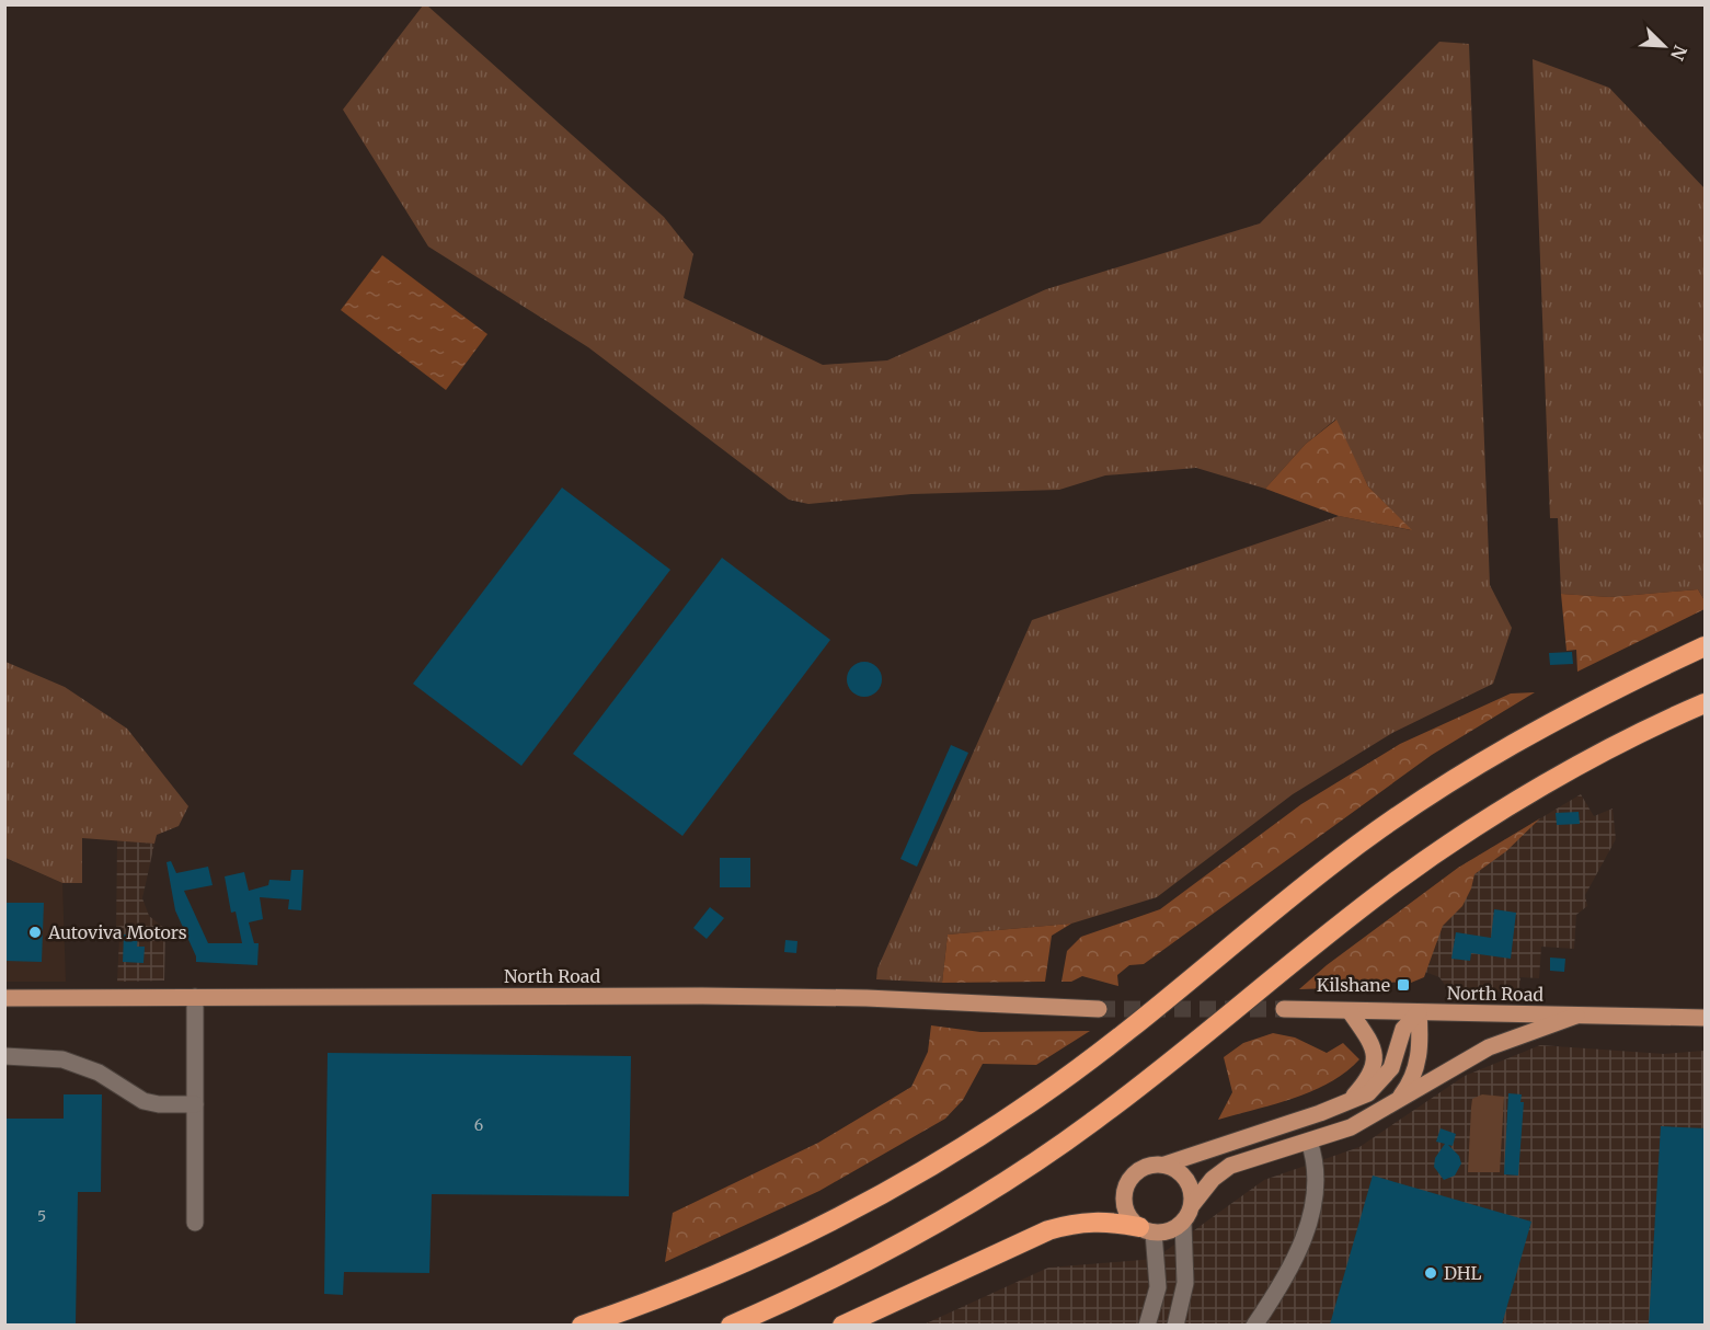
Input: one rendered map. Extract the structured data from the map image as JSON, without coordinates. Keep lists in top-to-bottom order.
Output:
{
  "streets": {
    "main road": ["North Road"]
  },
  "places": {
    "other": ["Autoviva Motors", "DHL"],
    "transit": ["Kilshane"]
  },
  "house_numbers": ["6", "5"],
  "north": "bottom right"
}
